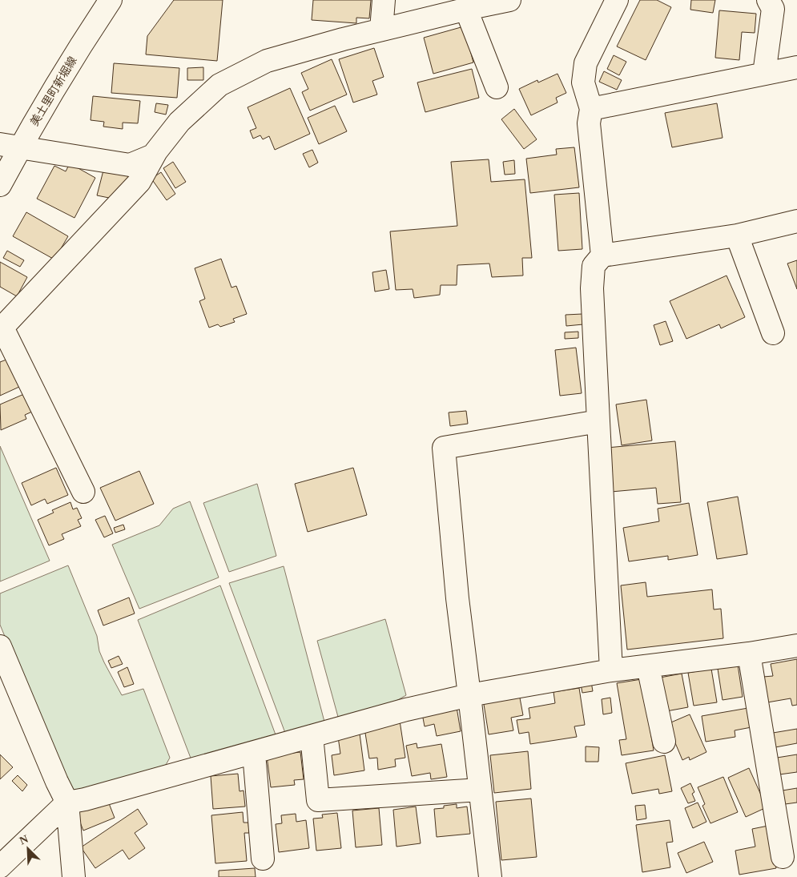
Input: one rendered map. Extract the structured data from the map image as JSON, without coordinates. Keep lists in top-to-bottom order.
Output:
{
  "streets": {
    "street": ["美土里町新堀線"]
  },
  "north": "top left"
}
